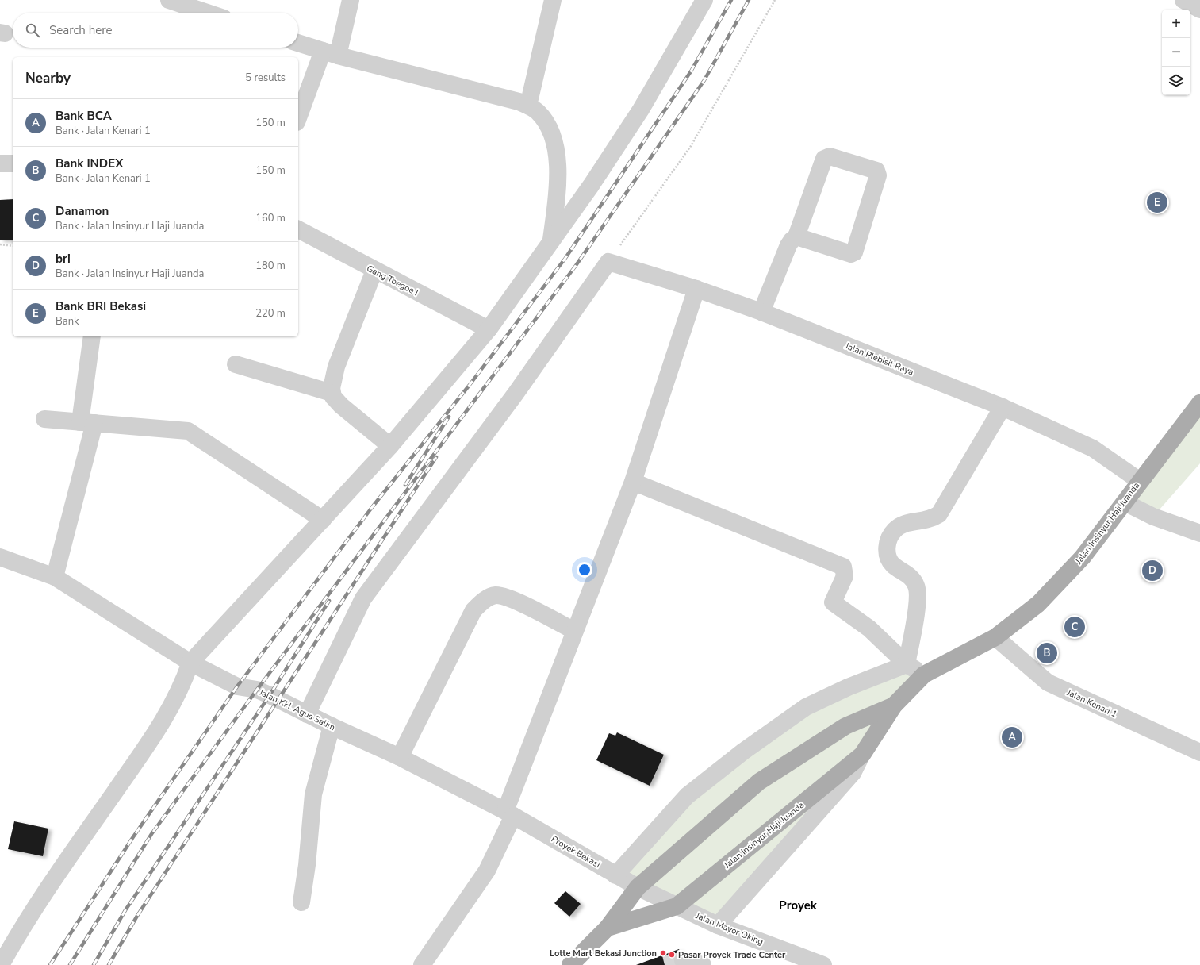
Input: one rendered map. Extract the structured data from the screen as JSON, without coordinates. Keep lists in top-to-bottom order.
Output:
{
  "streets": {
    "main road": ["Jalan Insinyur Haji Juanda"],
    "street": [
      "Gang Toegoe I",
      "Jalan Plebisit Raya",
      "Jalan Kenari 1",
      "Jalan KH. Agus Salim",
      "Proyek Bekasi",
      "Jalan Mayor Oking"
    ]
  },
  "crossings": [
    ["Jalan Plebisit Raya", "Jalan Insinyur Haji Juanda"],
    ["Jalan Insinyur Haji Juanda", "Jalan Kenari 1"],
    ["Jalan Insinyur Haji Juanda", "Proyek Bekasi"],
    ["Jalan Insinyur Haji Juanda", "Jalan Mayor Oking"],
    ["Jalan KH. Agus Salim", "Proyek Bekasi"],
    ["Proyek Bekasi", "Jalan Mayor Oking"]
  ],
  "districts": ["Proyek"],
  "places": ["Lotte Mart Bekasi Junction", "Pasar Proyek Trade Center"],
  "page": {
    "map_buttons": ["+", "−"],
    "search": "Search here",
    "heading": ["Nearby", "5 results"],
    "list": [
      {
        "mark": "A",
        "name": "Bank BCA",
        "note": "Bank · Jalan Kenari 1",
        "value": "150 m"
      },
      {
        "mark": "B",
        "name": "Bank INDEX",
        "note": "Bank · Jalan Kenari 1",
        "value": "150 m"
      },
      {
        "mark": "C",
        "name": "Danamon",
        "note": "Bank · Jalan Insinyur Haji Juanda",
        "value": "160 m"
      },
      {
        "mark": "D",
        "name": "bri",
        "note": "Bank · Jalan Insinyur Haji Juanda",
        "value": "180 m"
      },
      {
        "mark": "E",
        "name": "Bank BRI Bekasi",
        "note": "Bank",
        "value": "220 m"
      }
    ],
    "pins": [
      "E",
      "D",
      "C",
      "B",
      "A"
    ]
  }
}
